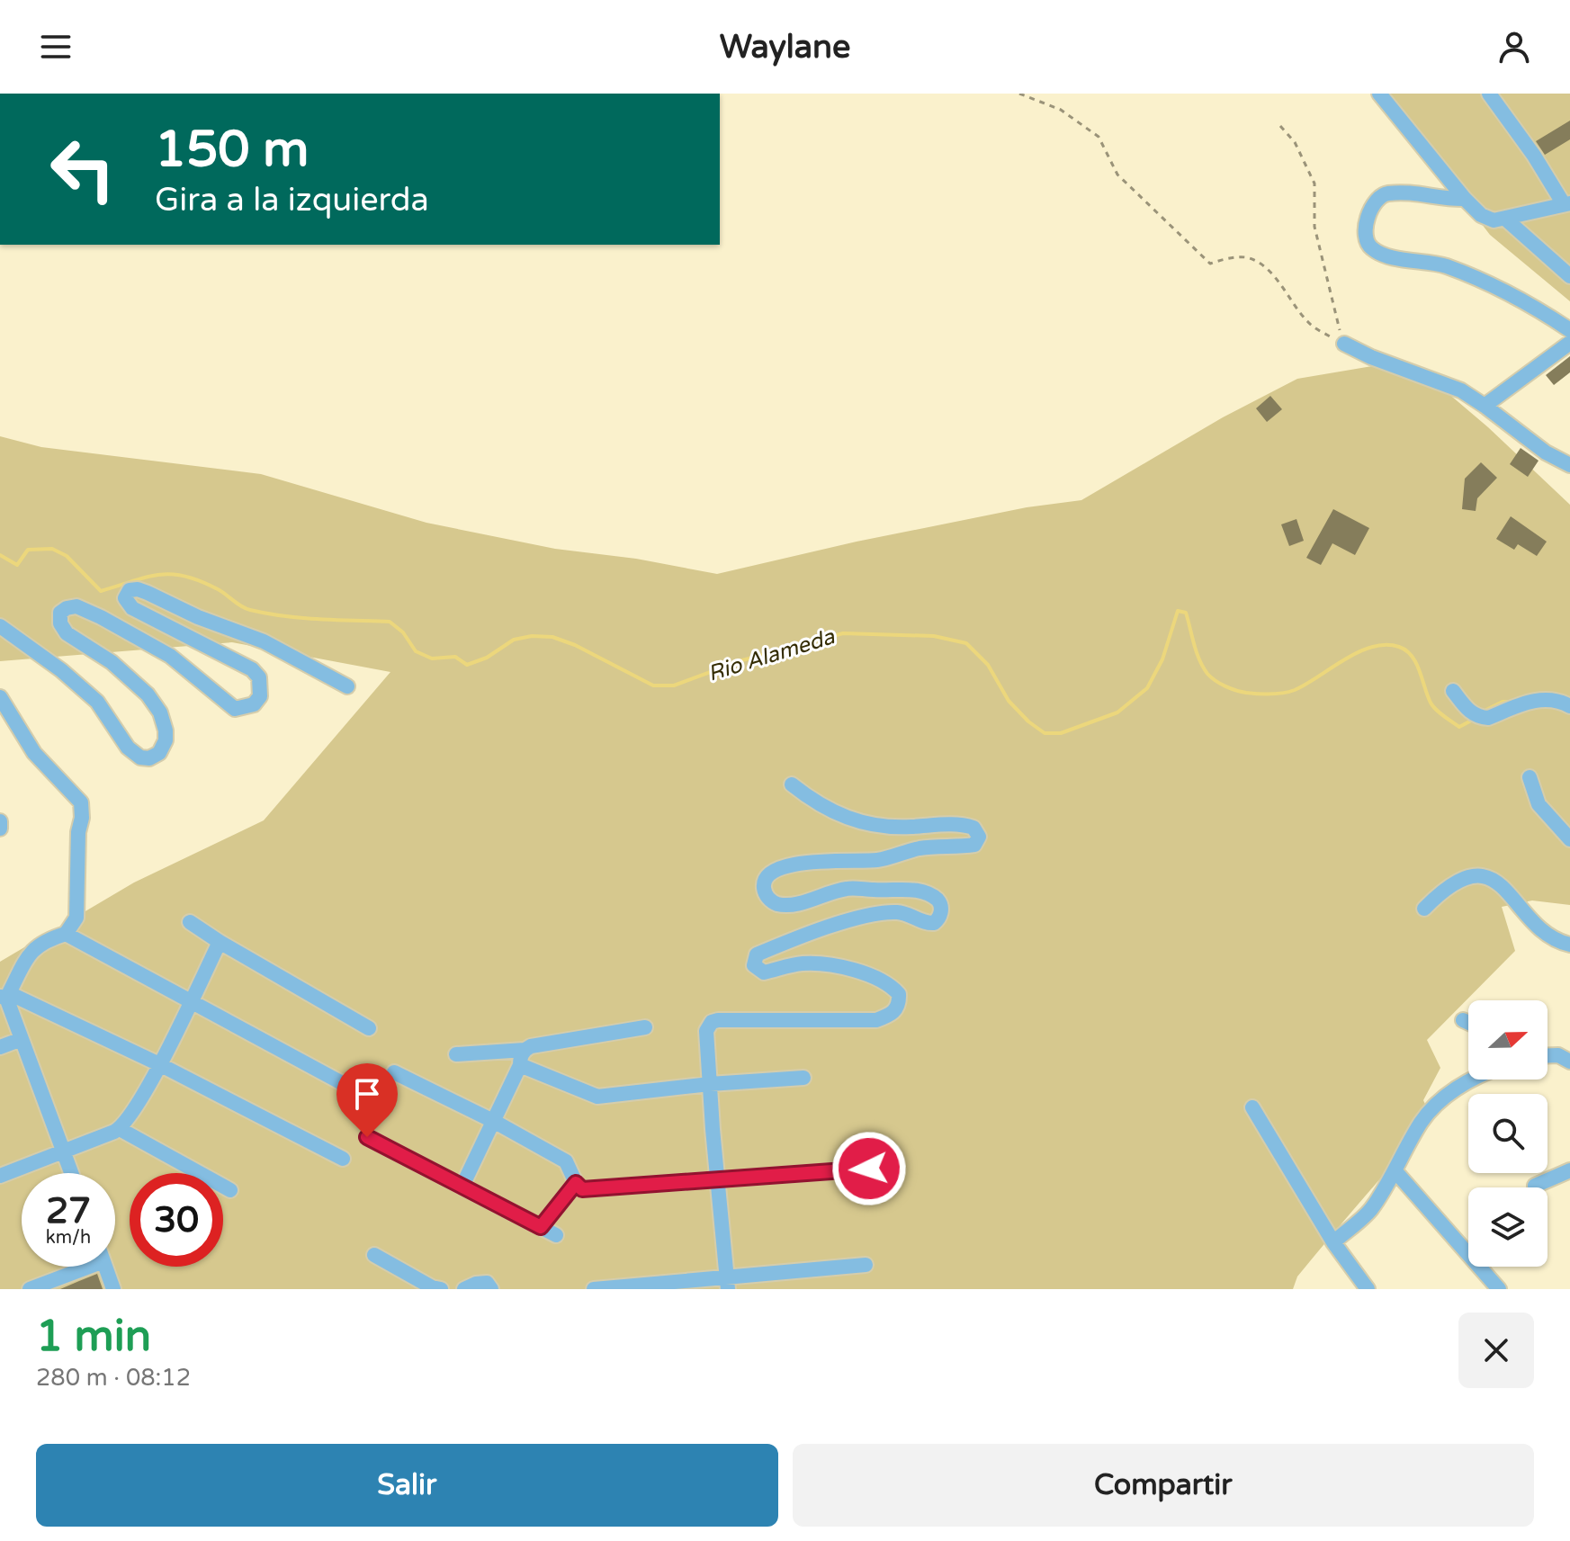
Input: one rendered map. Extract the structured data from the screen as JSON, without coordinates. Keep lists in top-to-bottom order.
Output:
{
  "water": ["Rio Alameda"],
  "north": "right",
  "page": {
    "header": "Waylane",
    "turn": ["150 m", "Gira a la izquierda"],
    "speed": "27 km/h",
    "limit": "30",
    "heading": ["1 min", "280 m · 08:12"],
    "buttons": ["Salir", "Compartir"]
  }
}
